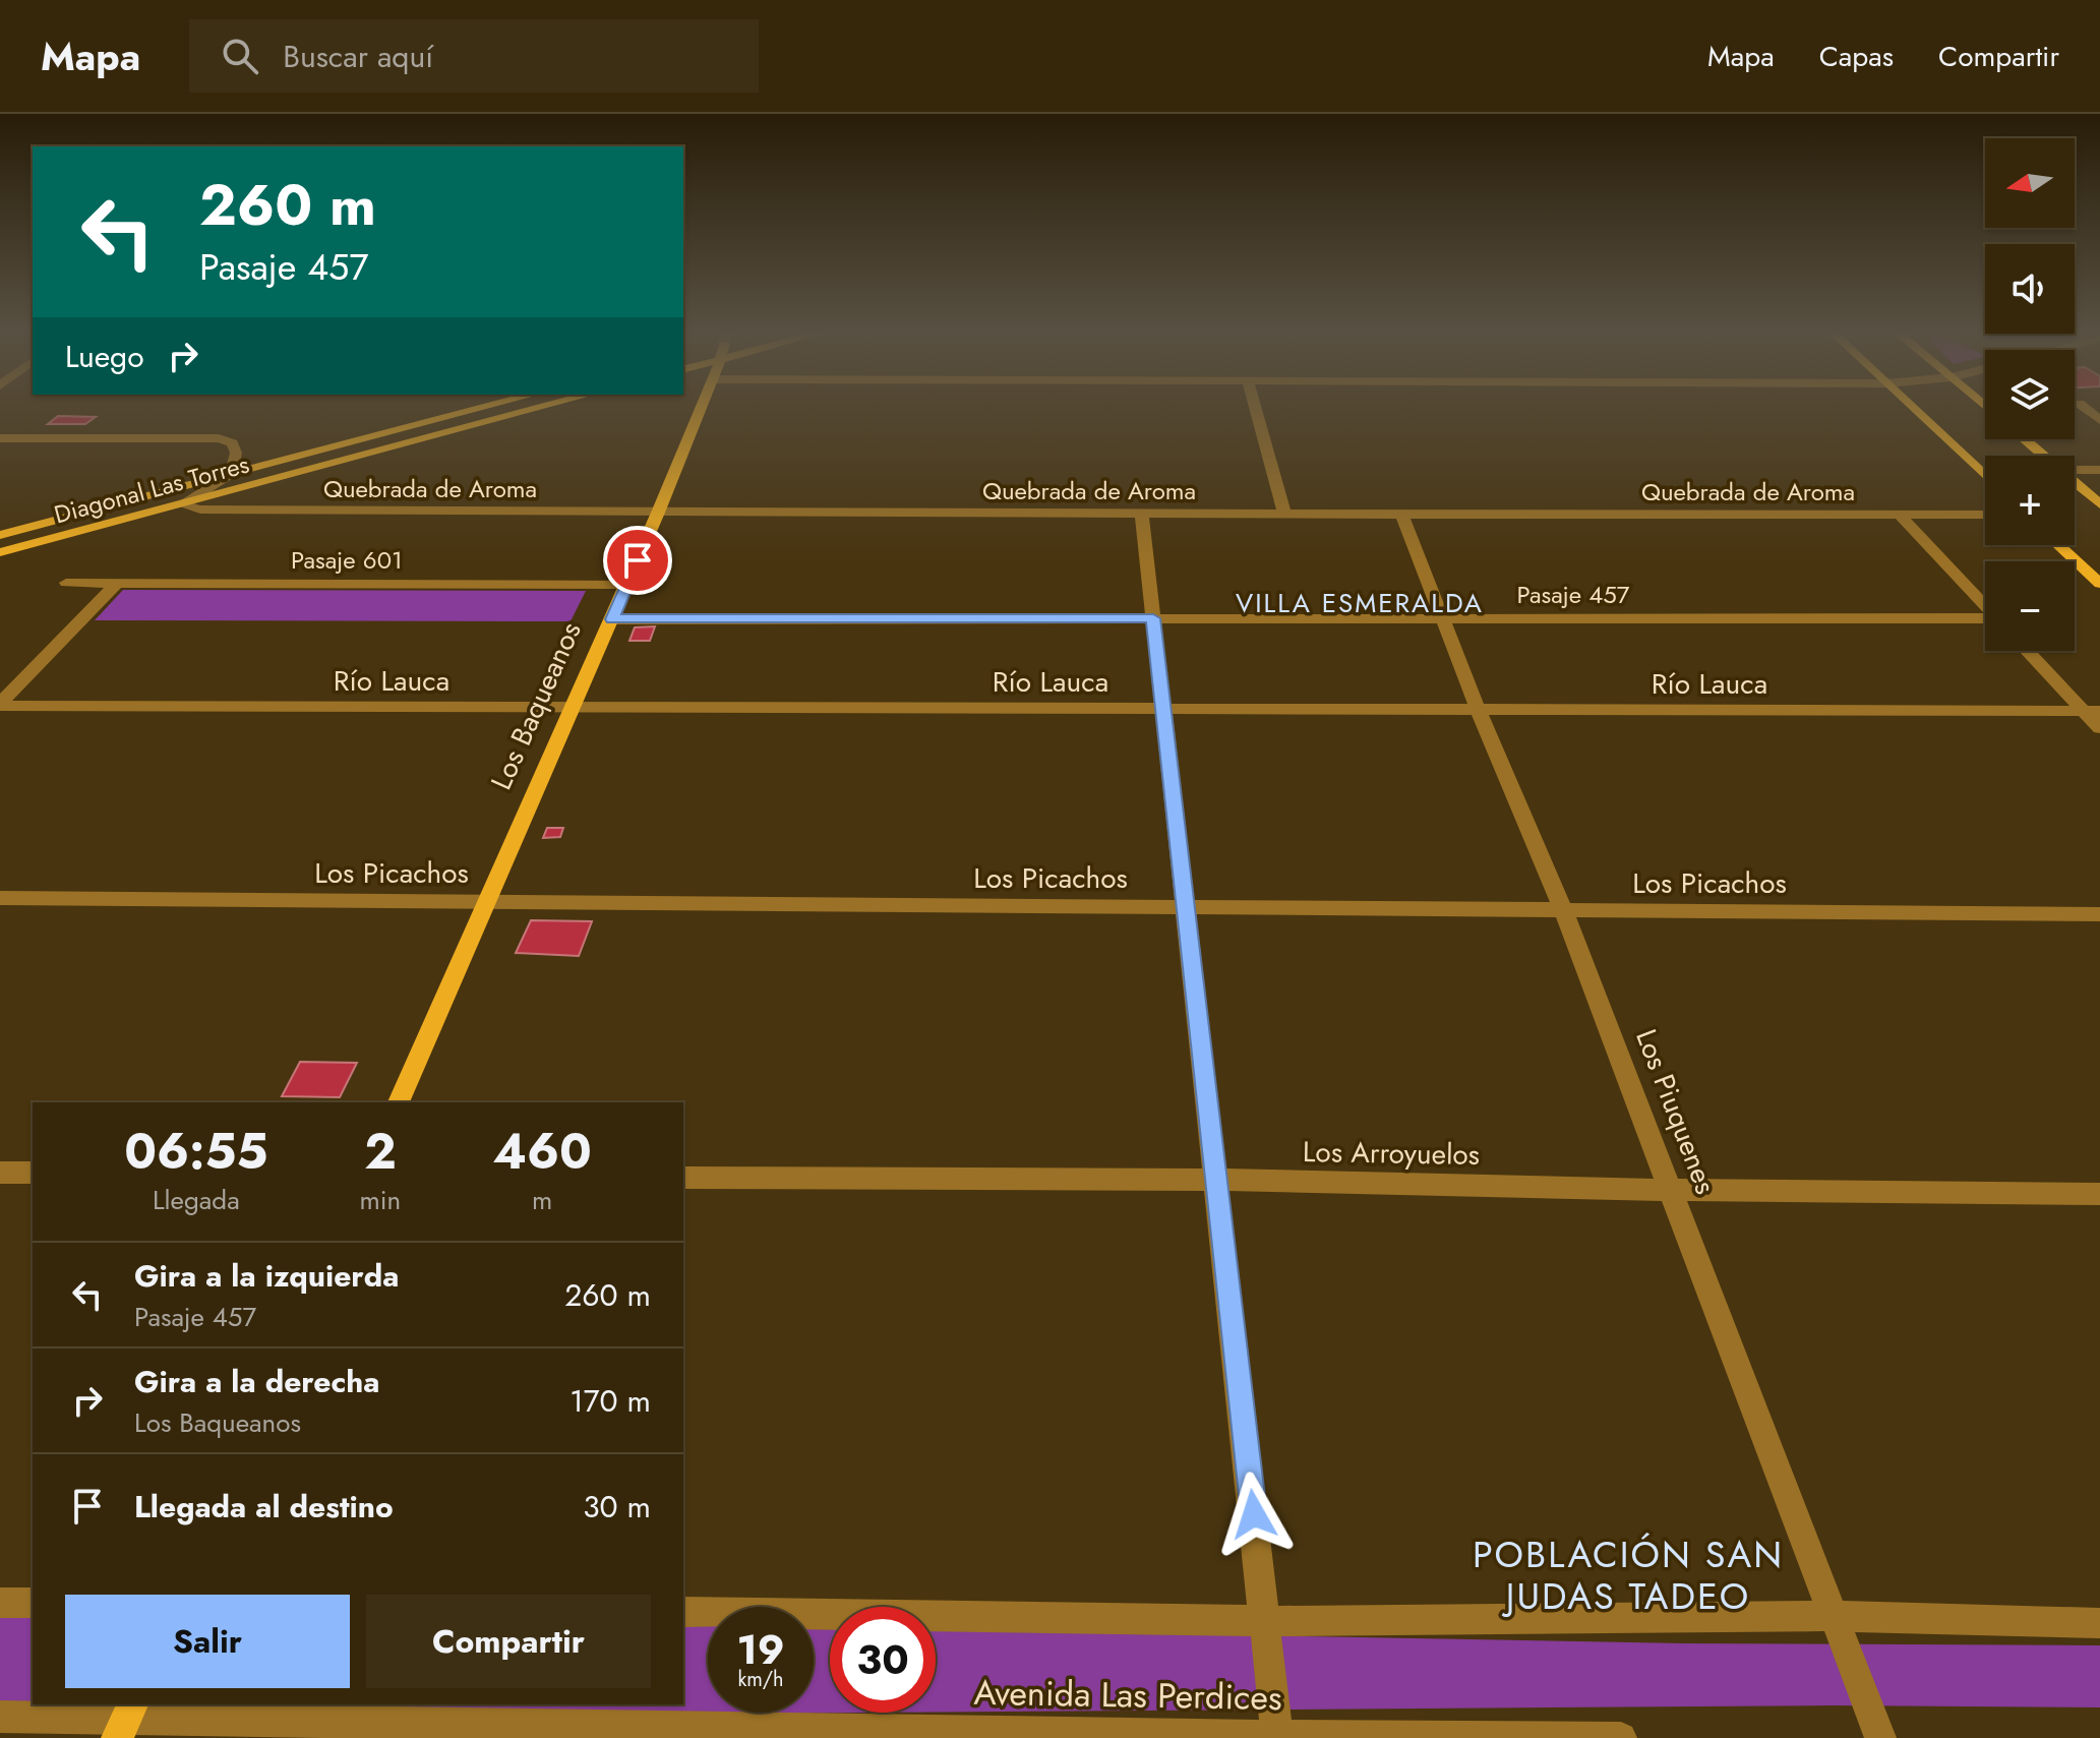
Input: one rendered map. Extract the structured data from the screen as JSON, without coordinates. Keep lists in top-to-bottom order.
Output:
{
  "streets": {
    "main road": ["Diagonal Las Torres", "Los Baqueanos"],
    "street": [
      "Quebrada de Aroma",
      "Pasaje 601",
      "Pasaje 457",
      "Río Lauca",
      "Los Picachos",
      "Los Piuquenes",
      "Los Arroyuelos",
      "Avenida Las Perdices"
    ]
  },
  "crossings": [
    ["Quebrada de Aroma", "Diagonal Las Torres"],
    ["Quebrada de Aroma", "Los Baqueanos"],
    ["Quebrada de Aroma", "Los Piuquenes"],
    ["Pasaje 601", "Los Baqueanos"],
    ["Pasaje 457", "Los Baqueanos"],
    ["Pasaje 457", "Los Piuquenes"],
    ["Río Lauca", "Los Baqueanos"],
    ["Río Lauca", "Los Piuquenes"],
    ["Los Baqueanos", "Los Picachos"],
    ["Los Picachos", "Los Piuquenes"],
    ["Los Piuquenes", "Los Arroyuelos"]
  ],
  "districts": ["VILLA ESMERALDA", "POBLACIÓN SAN JUDAS TADEO"],
  "north": "left",
  "page": {
    "header": "Mapa",
    "search": "Buscar aquí",
    "nav": ["Mapa", "Capas", "Compartir"],
    "map_buttons": ["+", "−"],
    "turn": ["260 m", "Pasaje 457"],
    "then": "Luego",
    "eta": [
      "06:55",
      "Llegada",
      "2",
      "min",
      "460",
      "m"
    ],
    "list": [
      {
        "name": "Gira a la izquierda",
        "note": "Pasaje 457",
        "value": "260 m"
      },
      {
        "name": "Gira a la derecha",
        "note": "Los Baqueanos",
        "value": "170 m"
      },
      {
        "name": "Llegada al destino",
        "value": "30 m"
      }
    ],
    "buttons": ["Salir", "Compartir"],
    "speed": "19 km/h",
    "limit": "30"
  }
}
